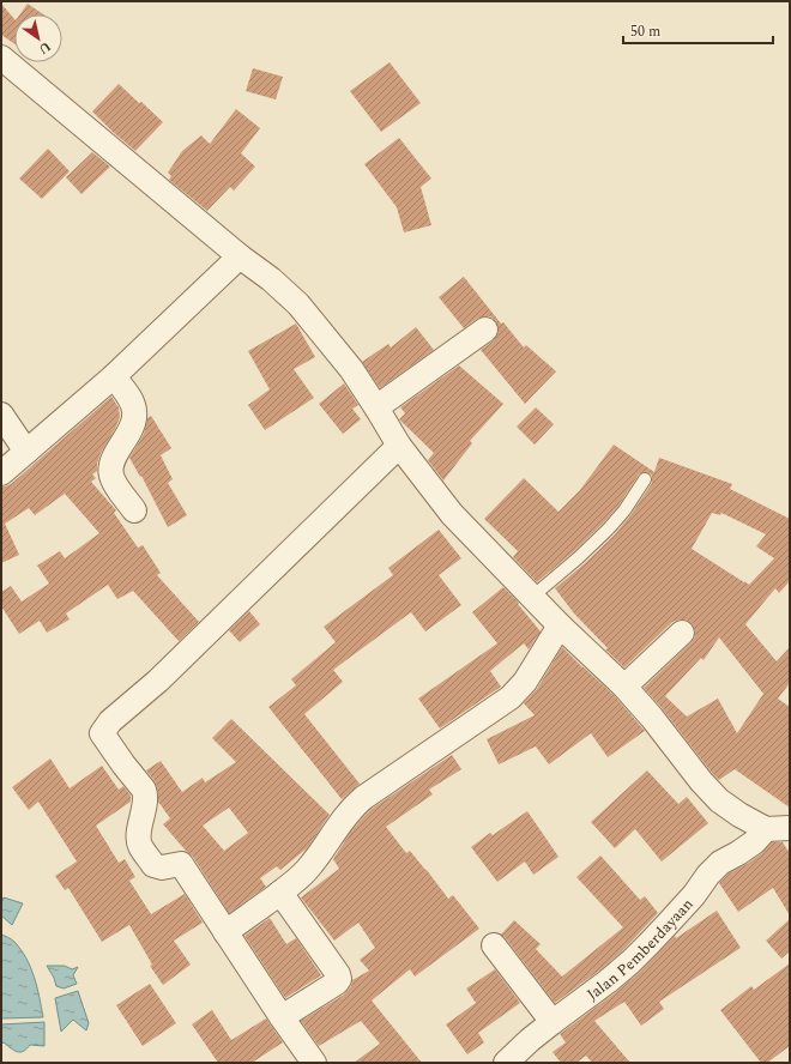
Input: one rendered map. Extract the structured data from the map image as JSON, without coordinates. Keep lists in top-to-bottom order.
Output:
{
  "streets": {
    "street": ["Jalan Pemberdayaan"]
  },
  "scale_bar": "50 m",
  "north": "bottom right"
}
